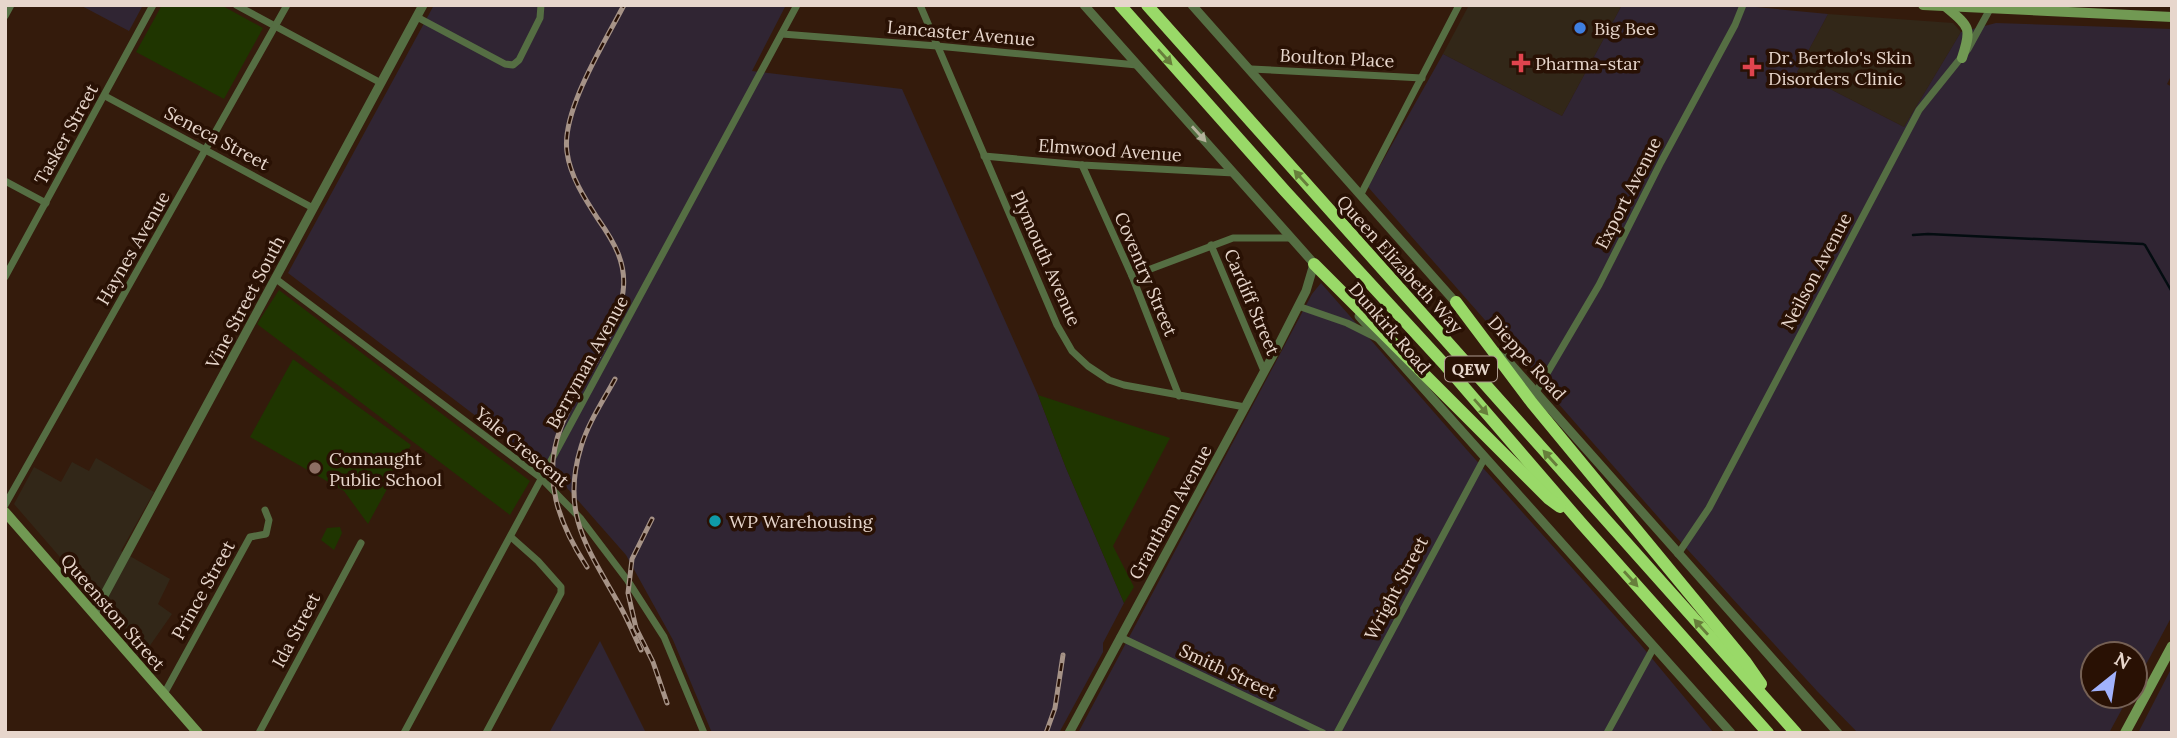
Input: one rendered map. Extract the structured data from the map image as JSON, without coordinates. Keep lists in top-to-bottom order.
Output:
{
  "streets": {
    "highway": ["Queen Elizabeth Way", "QEW"],
    "main road": ["Queenston Street"],
    "street": [
      "Lancaster Avenue",
      "Boulton Place",
      "Tasker Street",
      "Seneca Street",
      "Elmwood Avenue",
      "Export Avenue",
      "Haynes Avenue",
      "Plymouth Avenue",
      "Neilson Avenue",
      "Coventry Street",
      "Vine Street South",
      "Cardiff Street",
      "Dunkirk Road",
      "Dieppe Road",
      "Berryman Avenue",
      "Yale Crescent",
      "Grantham Avenue",
      "Wright Street",
      "Prince Street",
      "Ida Street",
      "Smith Street"
    ]
  },
  "crossings": [
    ["Lancaster Avenue", "Plymouth Avenue"],
    ["Lancaster Avenue", "Berryman Avenue"],
    ["Boulton Place", "Dieppe Road"],
    ["Tasker Street", "Seneca Street"],
    ["Seneca Street", "Haynes Avenue"],
    ["Seneca Street", "Vine Street South"],
    ["Elmwood Avenue", "Plymouth Avenue"],
    ["Elmwood Avenue", "Coventry Street"],
    ["Export Avenue", "Dieppe Road"],
    ["Plymouth Avenue", "Coventry Street"],
    ["Plymouth Avenue", "Grantham Avenue"],
    ["Neilson Avenue", "Dieppe Road"],
    ["Vine Street South", "Yale Crescent"],
    ["Vine Street South", "Queenston Street"],
    ["Cardiff Street", "Grantham Avenue"],
    ["Dunkirk Road", "Wright Street"],
    ["Berryman Avenue", "Yale Crescent"],
    ["Grantham Avenue", "Smith Street"],
    ["Prince Street", "Queenston Street"]
  ],
  "places": {
    "other": ["Big Bee", "Connaught Public School", "WP Warehousing"],
    "health": ["Pharma-star", "Dr. Bertolo's Skin Disorders Clinic"]
  },
  "north": "top right"
}
